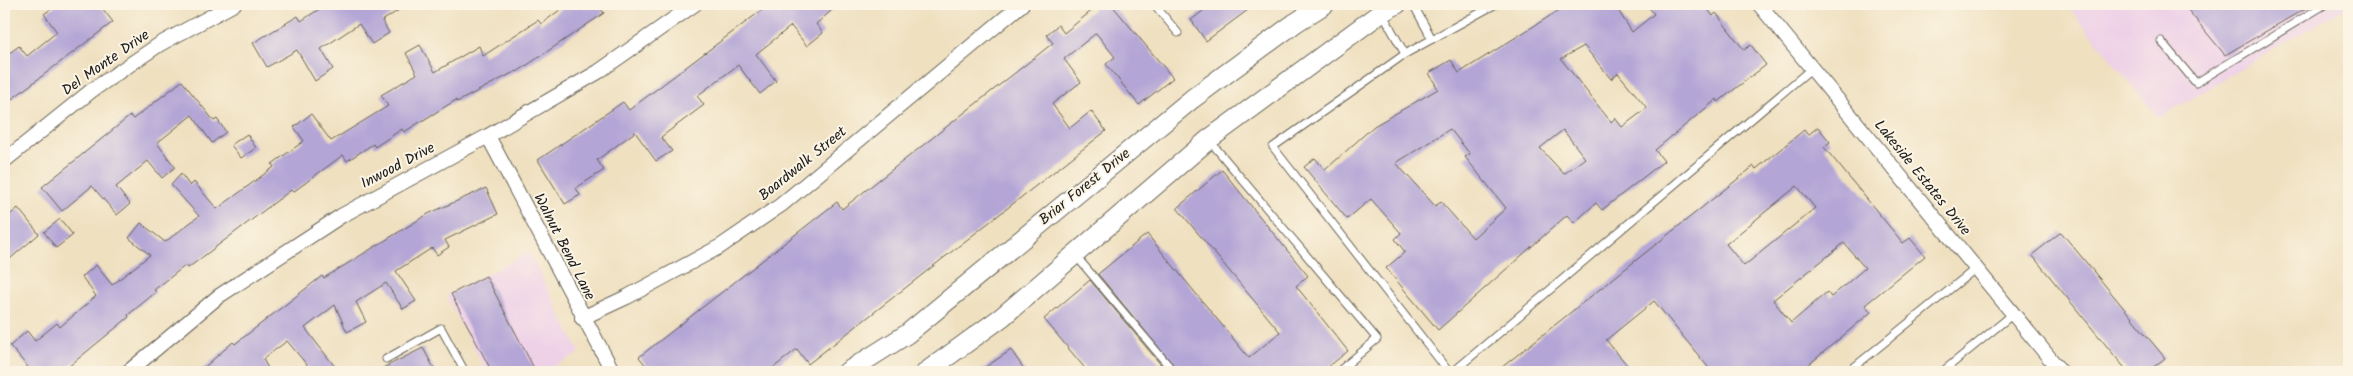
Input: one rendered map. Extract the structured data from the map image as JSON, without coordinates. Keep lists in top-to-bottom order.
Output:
{
  "streets": {
    "main road": ["Briar Forest Drive"],
    "street": [
      "Del Monte Drive",
      "Boardwalk Street",
      "Inwood Drive",
      "Lakeside Estates Drive",
      "Walnut Bend Lane"
    ]
  },
  "crossings": [
    ["Boardwalk Street", "Walnut Bend Lane"],
    ["Inwood Drive", "Walnut Bend Lane"]
  ]
}
